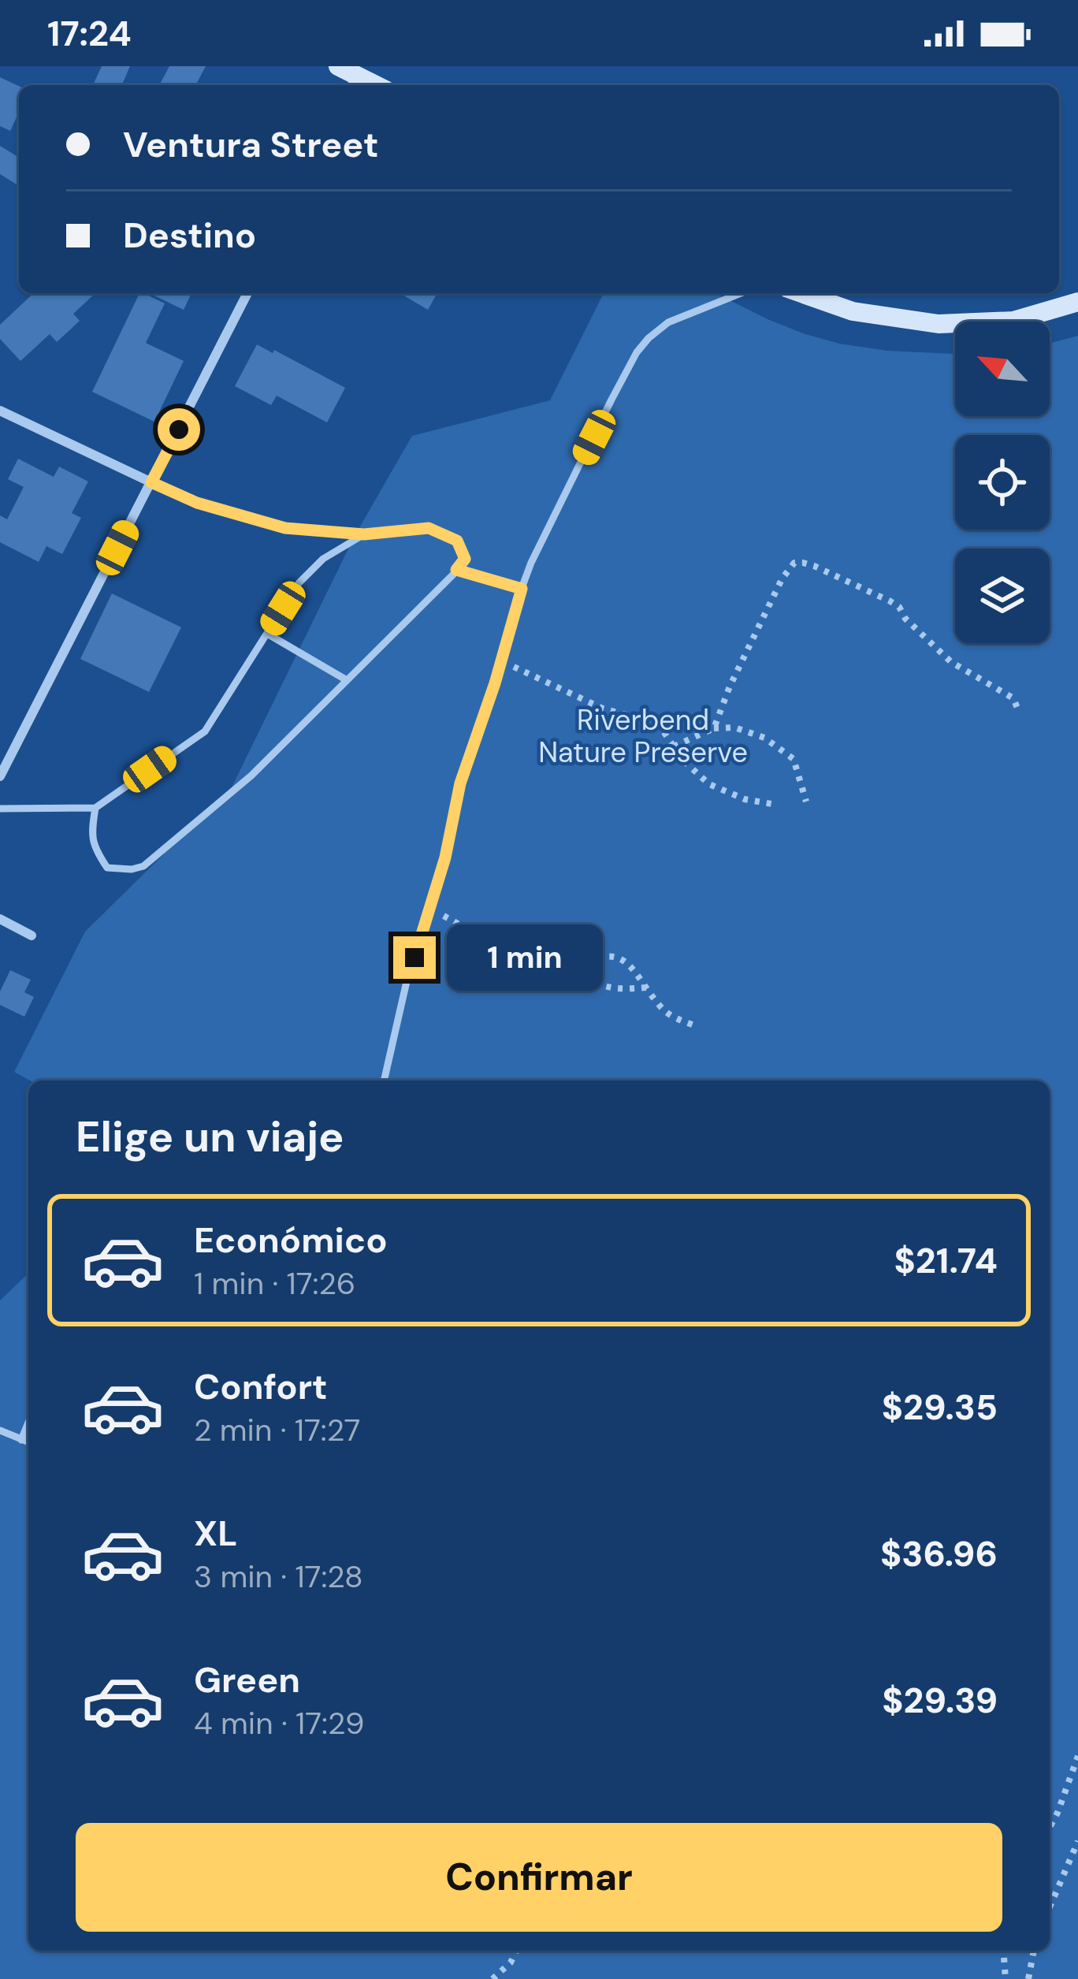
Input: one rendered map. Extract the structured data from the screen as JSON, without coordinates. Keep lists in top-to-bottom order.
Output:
{
  "parks": ["Riverbend Nature Preserve"],
  "north": "top left",
  "page": {
    "status": "17:24",
    "banner": ["Ventura Street", "Destino"],
    "bubble": "1 min",
    "heading": "Elige un viaje",
    "list": [
      {
        "name": "Económico",
        "note": "1 min · 17:26",
        "value": "$21.74"
      },
      {
        "name": "Confort",
        "note": "2 min · 17:27",
        "value": "$29.35"
      },
      {
        "name": "XL",
        "note": "3 min · 17:28",
        "value": "$36.96"
      },
      {
        "name": "Green",
        "note": "4 min · 17:29",
        "value": "$29.39"
      }
    ],
    "buttons": "Confirmar"
  }
}
